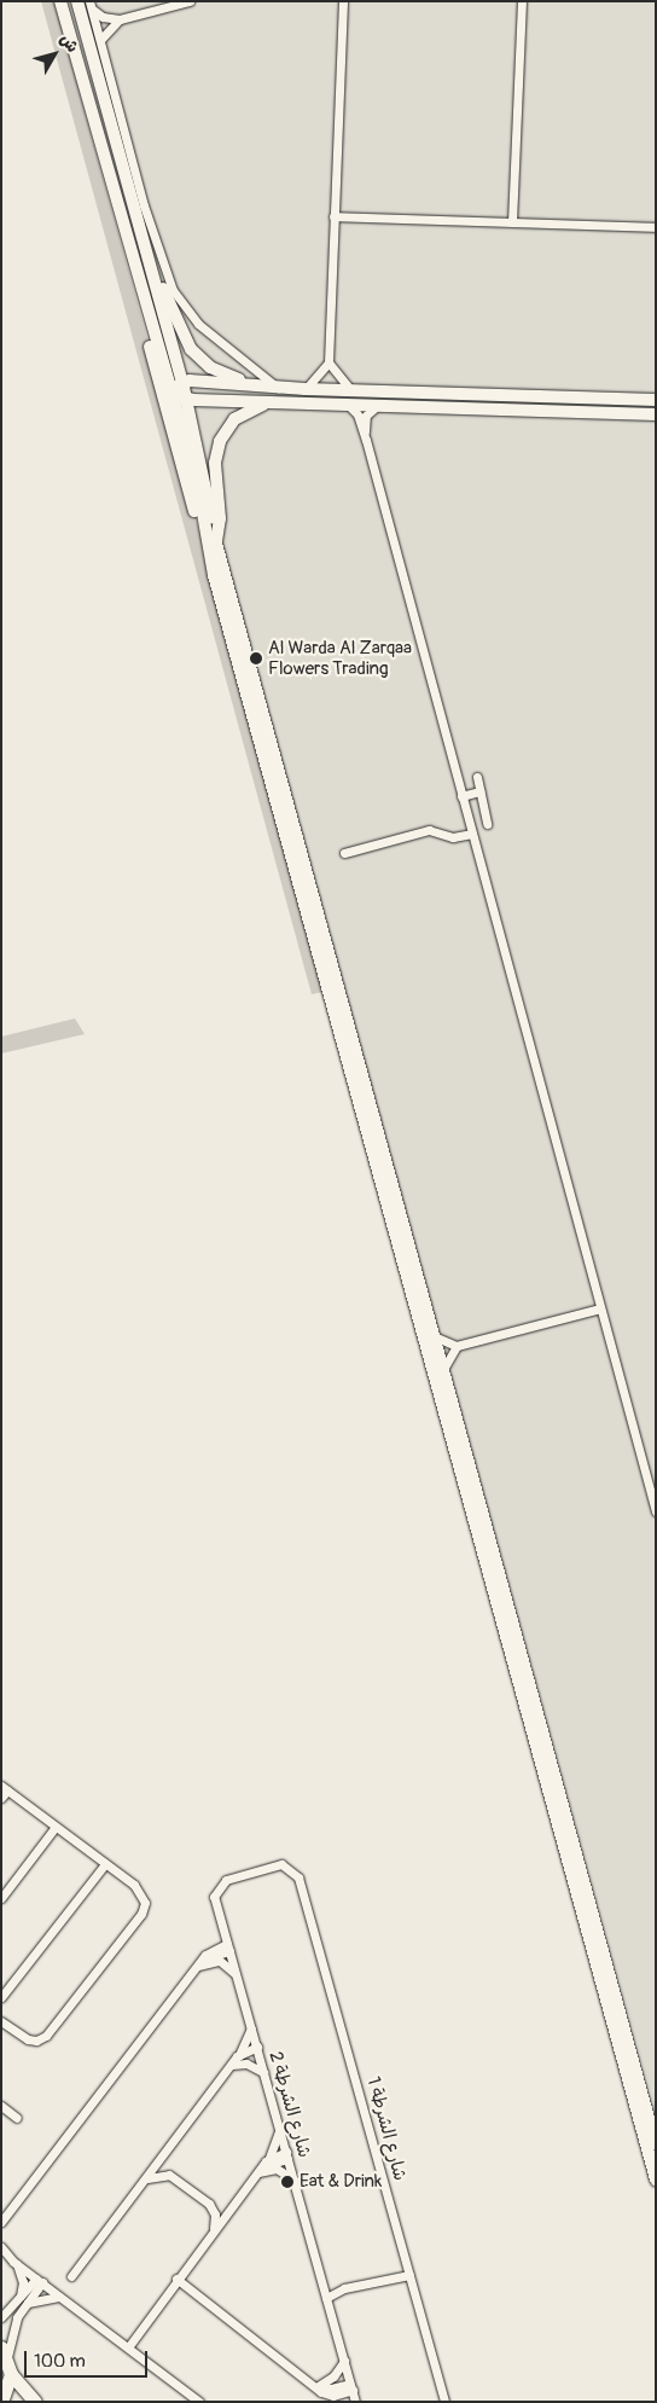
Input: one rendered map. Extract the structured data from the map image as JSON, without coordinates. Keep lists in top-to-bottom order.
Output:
{
  "streets": {
    "street": ["شارع الشرطة 2", "شارع الشرطة 1"]
  },
  "crossings": [
    ["شارع الشرطة 2", "شارع الشرطة 1"]
  ],
  "places": ["Al Warda Al Zarqaa Flowers Trading", "Eat & Drink"],
  "scale_bar": "100 m",
  "north": "top right"
}
